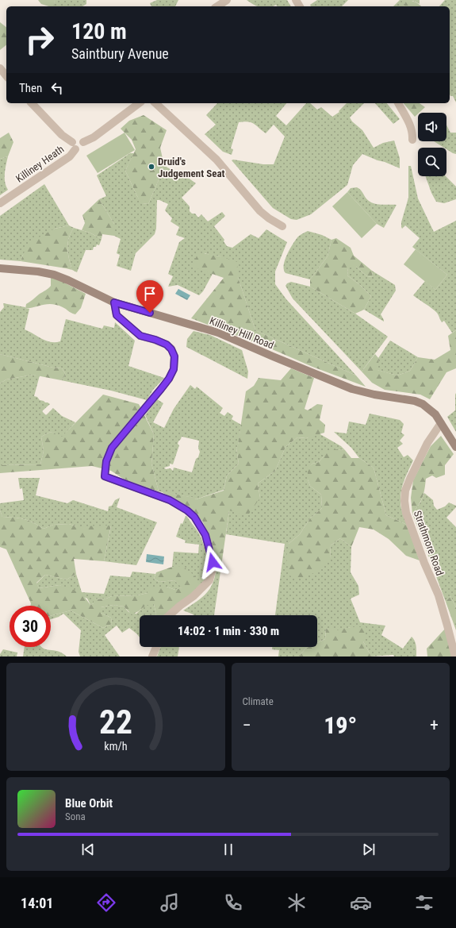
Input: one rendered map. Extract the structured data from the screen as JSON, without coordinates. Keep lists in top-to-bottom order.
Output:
{
  "streets": {
    "main road": ["Killiney Hill Road"],
    "street": ["Killiney Heath", "Strathmore Road"]
  },
  "crossings": [
    ["Killiney Hill Road", "Strathmore Road"]
  ],
  "places": ["Druid's Judgement Seat"],
  "page": {
    "turn": ["120 m", "Saintbury Avenue"],
    "then": "Then",
    "limit": "30",
    "trip": "14:02 · 1 min · 330 m",
    "tile": "Climate",
    "heat": ["−", "19°", "+"],
    "song": ["Blue Orbit", "Sona"],
    "tabs": "14:01",
    "gauge": ["22", "km/h"]
  }
}
